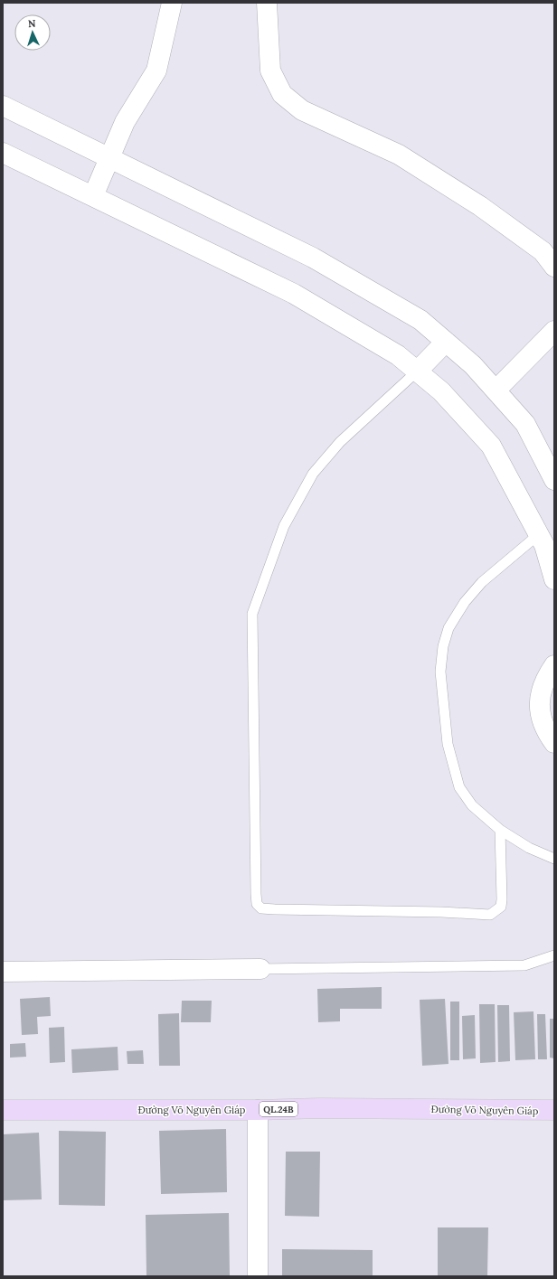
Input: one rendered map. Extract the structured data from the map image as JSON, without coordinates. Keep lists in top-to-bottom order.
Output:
{
  "streets": {
    "main road": ["QL.24B", "Đường Võ Nguyên Giáp"]
  },
  "north": "top"
}
